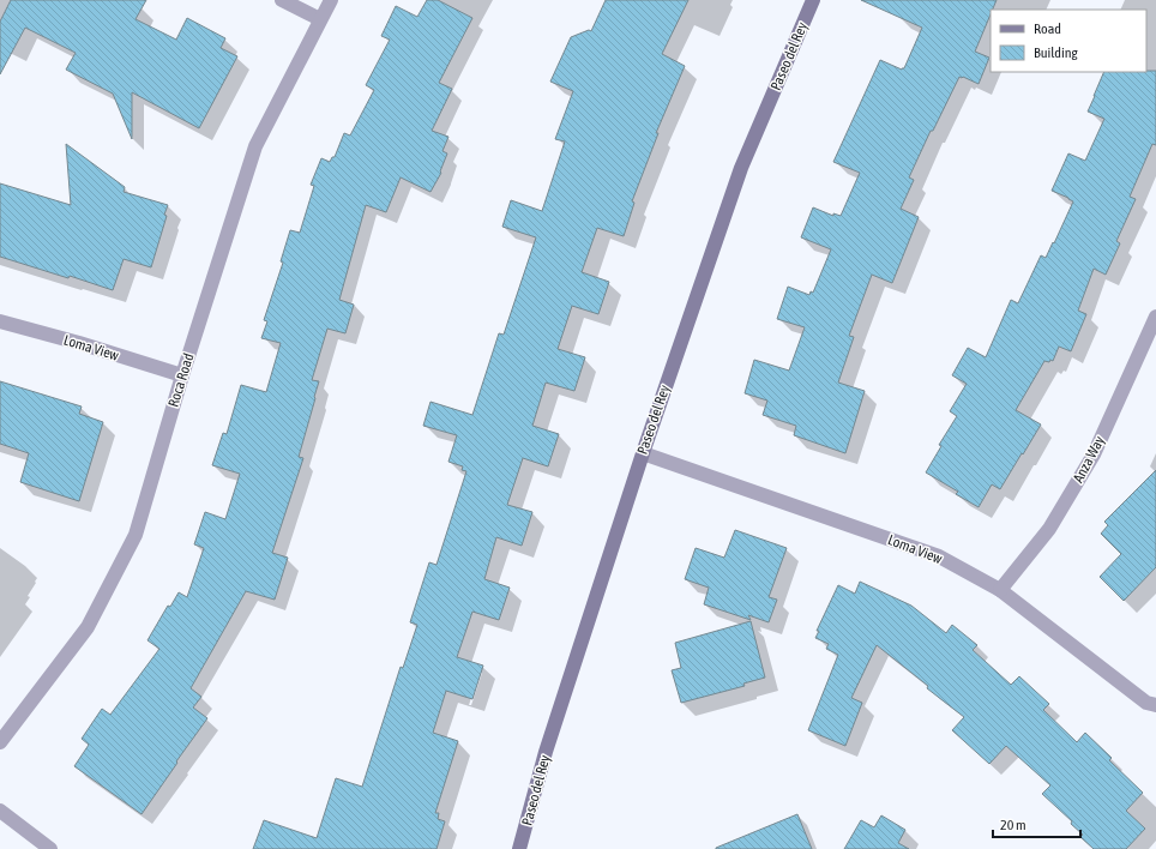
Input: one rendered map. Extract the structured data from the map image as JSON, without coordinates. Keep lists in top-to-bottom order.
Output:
{
  "streets": {
    "main road": ["Paseo del Rey"],
    "street": ["Loma View", "Roca Road", "Anza Way"]
  },
  "crossings": [
    ["Paseo del Rey", "Loma View"],
    ["Loma View", "Roca Road"],
    ["Loma View", "Anza Way"]
  ],
  "legend": ["Road", "Building"],
  "scale_bar": "20 m"
}
